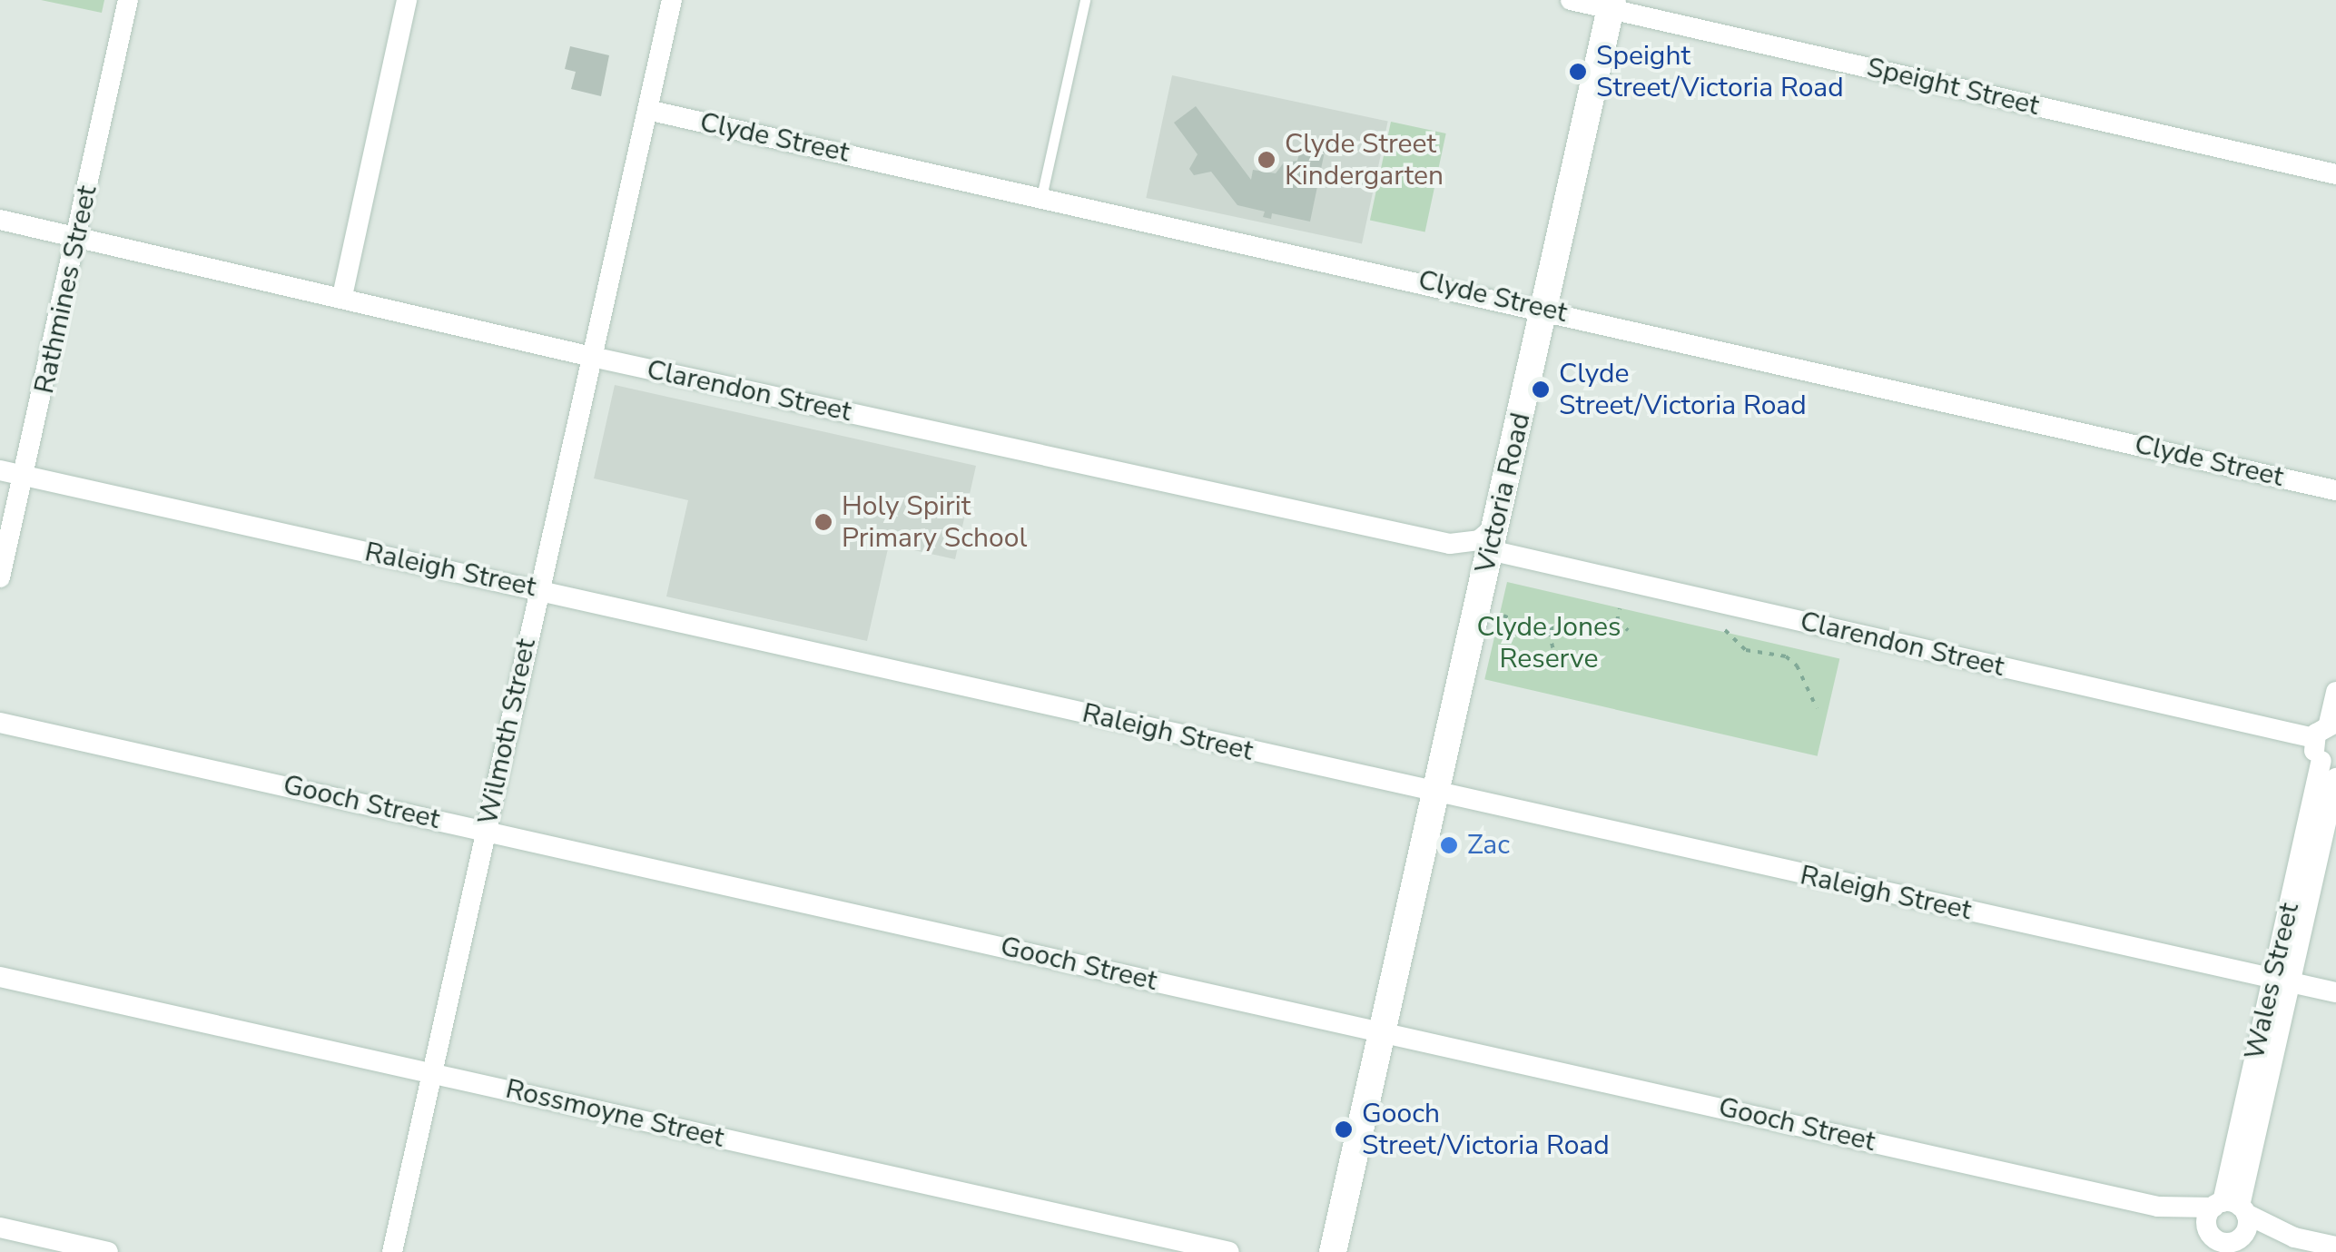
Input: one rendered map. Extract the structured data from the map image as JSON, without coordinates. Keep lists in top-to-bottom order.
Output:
{
  "streets": {
    "street": [
      "Speight Street",
      "Clyde Street",
      "Rathmines Street",
      "Clarendon Street",
      "Victoria Road",
      "Raleigh Street",
      "Wilmoth Street",
      "Gooch Street",
      "Wales Street",
      "Rossmoyne Street"
    ]
  },
  "crossings": [
    ["Speight Street", "Victoria Road"],
    ["Clyde Street", "Victoria Road"],
    ["Clyde Street", "Wilmoth Street"],
    ["Rathmines Street", "Clarendon Street"],
    ["Rathmines Street", "Raleigh Street"],
    ["Clarendon Street", "Victoria Road"],
    ["Clarendon Street", "Wilmoth Street"],
    ["Victoria Road", "Raleigh Street"],
    ["Victoria Road", "Gooch Street"],
    ["Raleigh Street", "Wilmoth Street"],
    ["Raleigh Street", "Wales Street"],
    ["Wilmoth Street", "Gooch Street"],
    ["Wilmoth Street", "Rossmoyne Street"],
    ["Gooch Street", "Wales Street"]
  ],
  "parks": ["Clyde Jones Reserve"],
  "places": [
    "Speight Street/Victoria Road",
    "Clyde Street Kindergarten",
    "Clyde Street/Victoria Road",
    "Holy Spirit Primary School",
    "Zac",
    "Gooch Street/Victoria Road"
  ]
}
